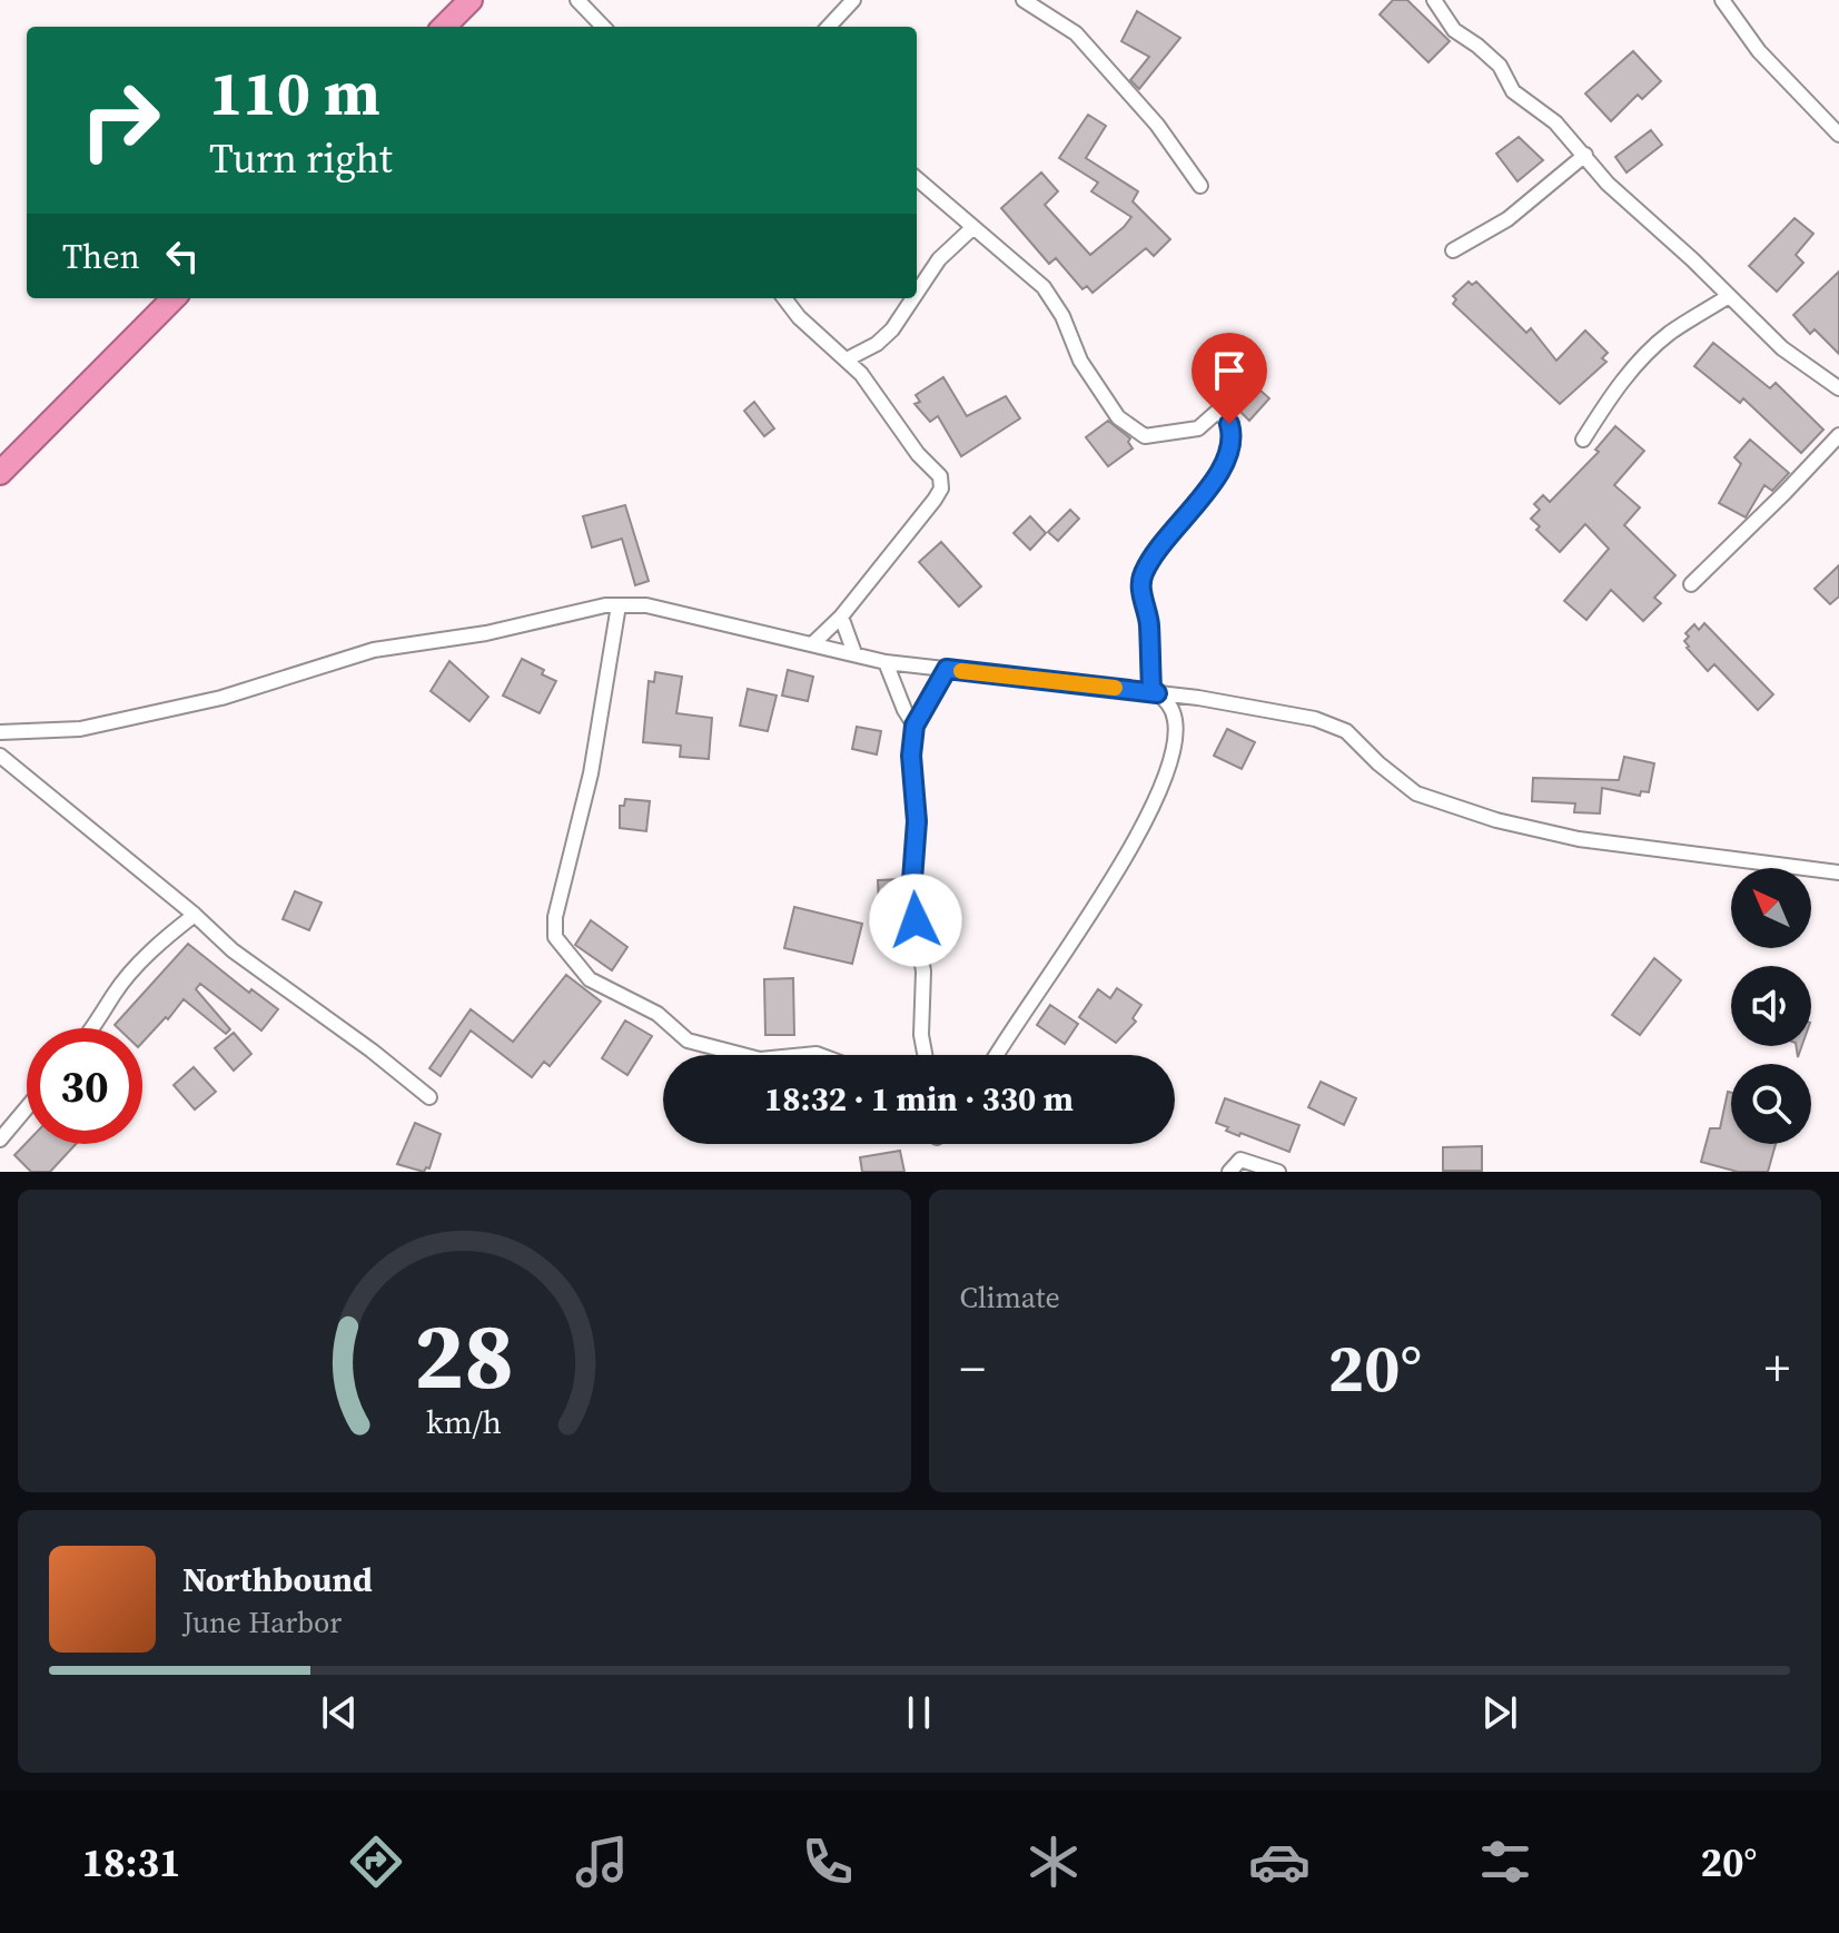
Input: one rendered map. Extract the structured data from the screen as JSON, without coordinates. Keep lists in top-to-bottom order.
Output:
{
  "north": "top left",
  "page": {
    "turn": ["110 m", "Turn right"],
    "then": "Then",
    "limit": "30",
    "trip": "18:32 · 1 min · 330 m",
    "tile": "Climate",
    "heat": ["−", "20°", "+"],
    "song": ["Northbound", "June Harbor"],
    "tabs": ["18:31", "20°"],
    "gauge": ["28", "km/h"]
  }
}
